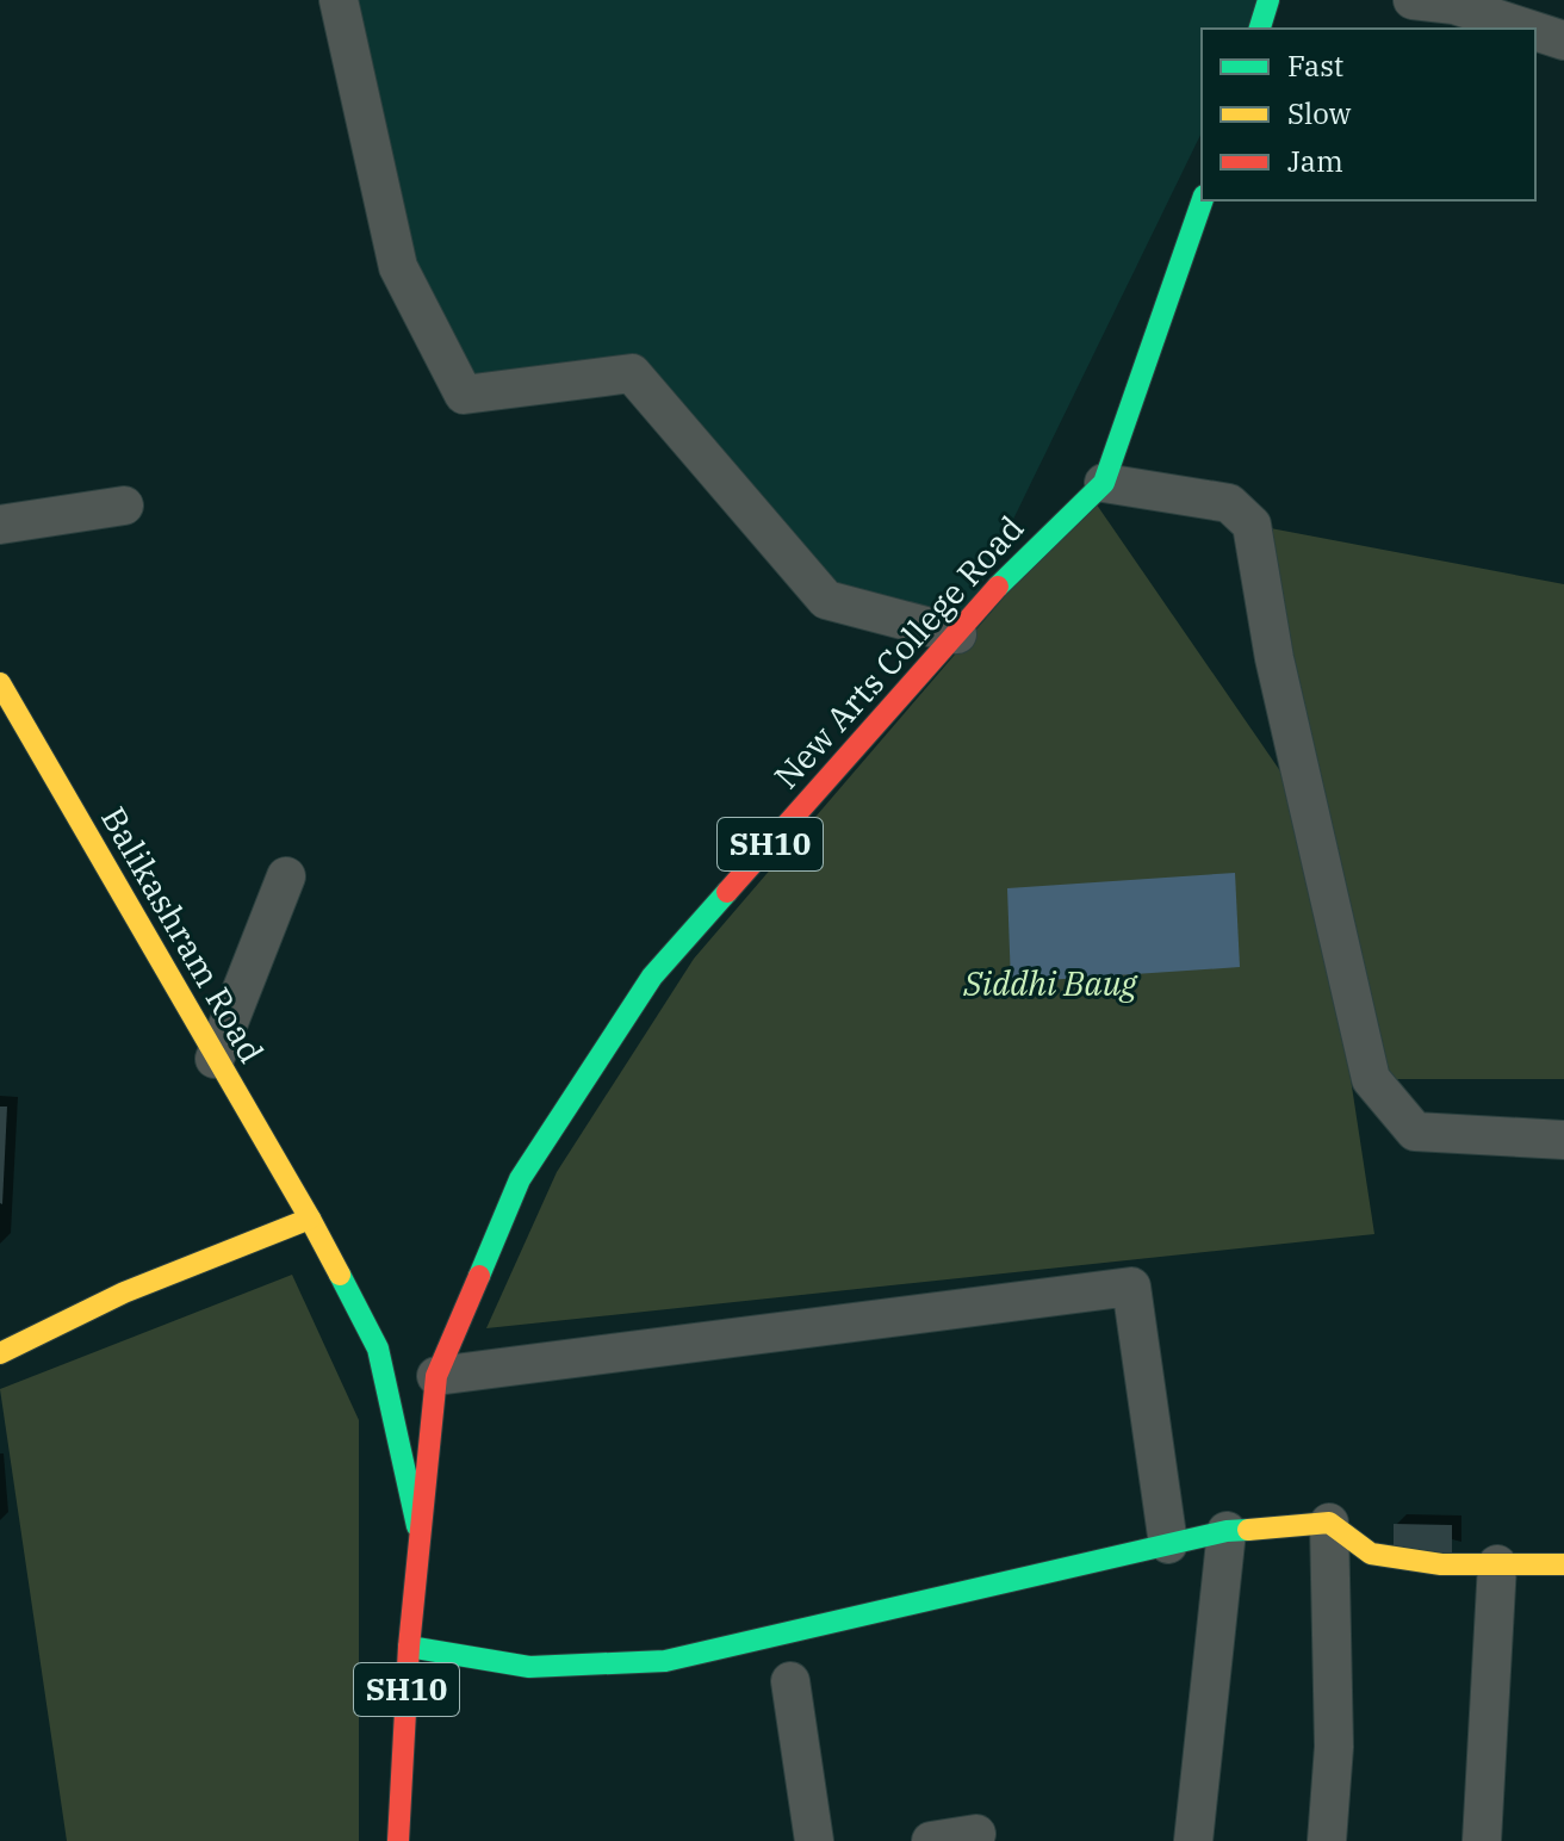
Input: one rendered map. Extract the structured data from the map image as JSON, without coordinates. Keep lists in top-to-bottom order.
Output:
{
  "streets": {
    "street": ["New Arts College Road", "SH10", "Balikashram Road"]
  },
  "crossings": [
    ["New Arts College Road", "SH10"],
    ["New Arts College Road", "Balikashram Road"],
    ["SH10", "Balikashram Road"]
  ],
  "parks": ["Siddhi Baug"],
  "legend": ["Fast", "Slow", "Jam"]
}
